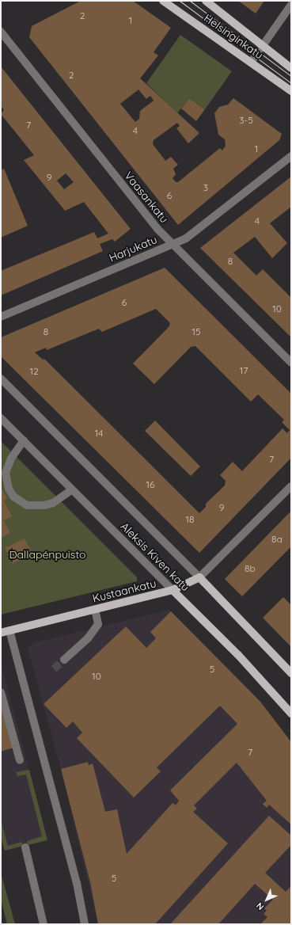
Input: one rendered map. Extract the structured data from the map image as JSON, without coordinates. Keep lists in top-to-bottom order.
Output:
{
  "streets": {
    "main road": ["Helsinginkatu", "Aleksis Kiven katu", "Kustaankatu"],
    "street": ["Vaasankatu", "Harjukatu"]
  },
  "crossings": [
    ["Vaasankatu", "Harjukatu"],
    ["Aleksis Kiven katu", "Kustaankatu"]
  ],
  "parks": ["Dallapénpuisto"],
  "house_numbers": [
    "2",
    "1",
    "2",
    "3-5",
    "7",
    "4",
    "1",
    "9",
    "3",
    "6",
    "4",
    "8",
    "6",
    "10",
    "8",
    "15",
    "17",
    "12",
    "14",
    "7",
    "16",
    "9",
    "18",
    "8a",
    "8b",
    "5",
    "10",
    "7",
    "5"
  ],
  "north": "bottom left"
}
